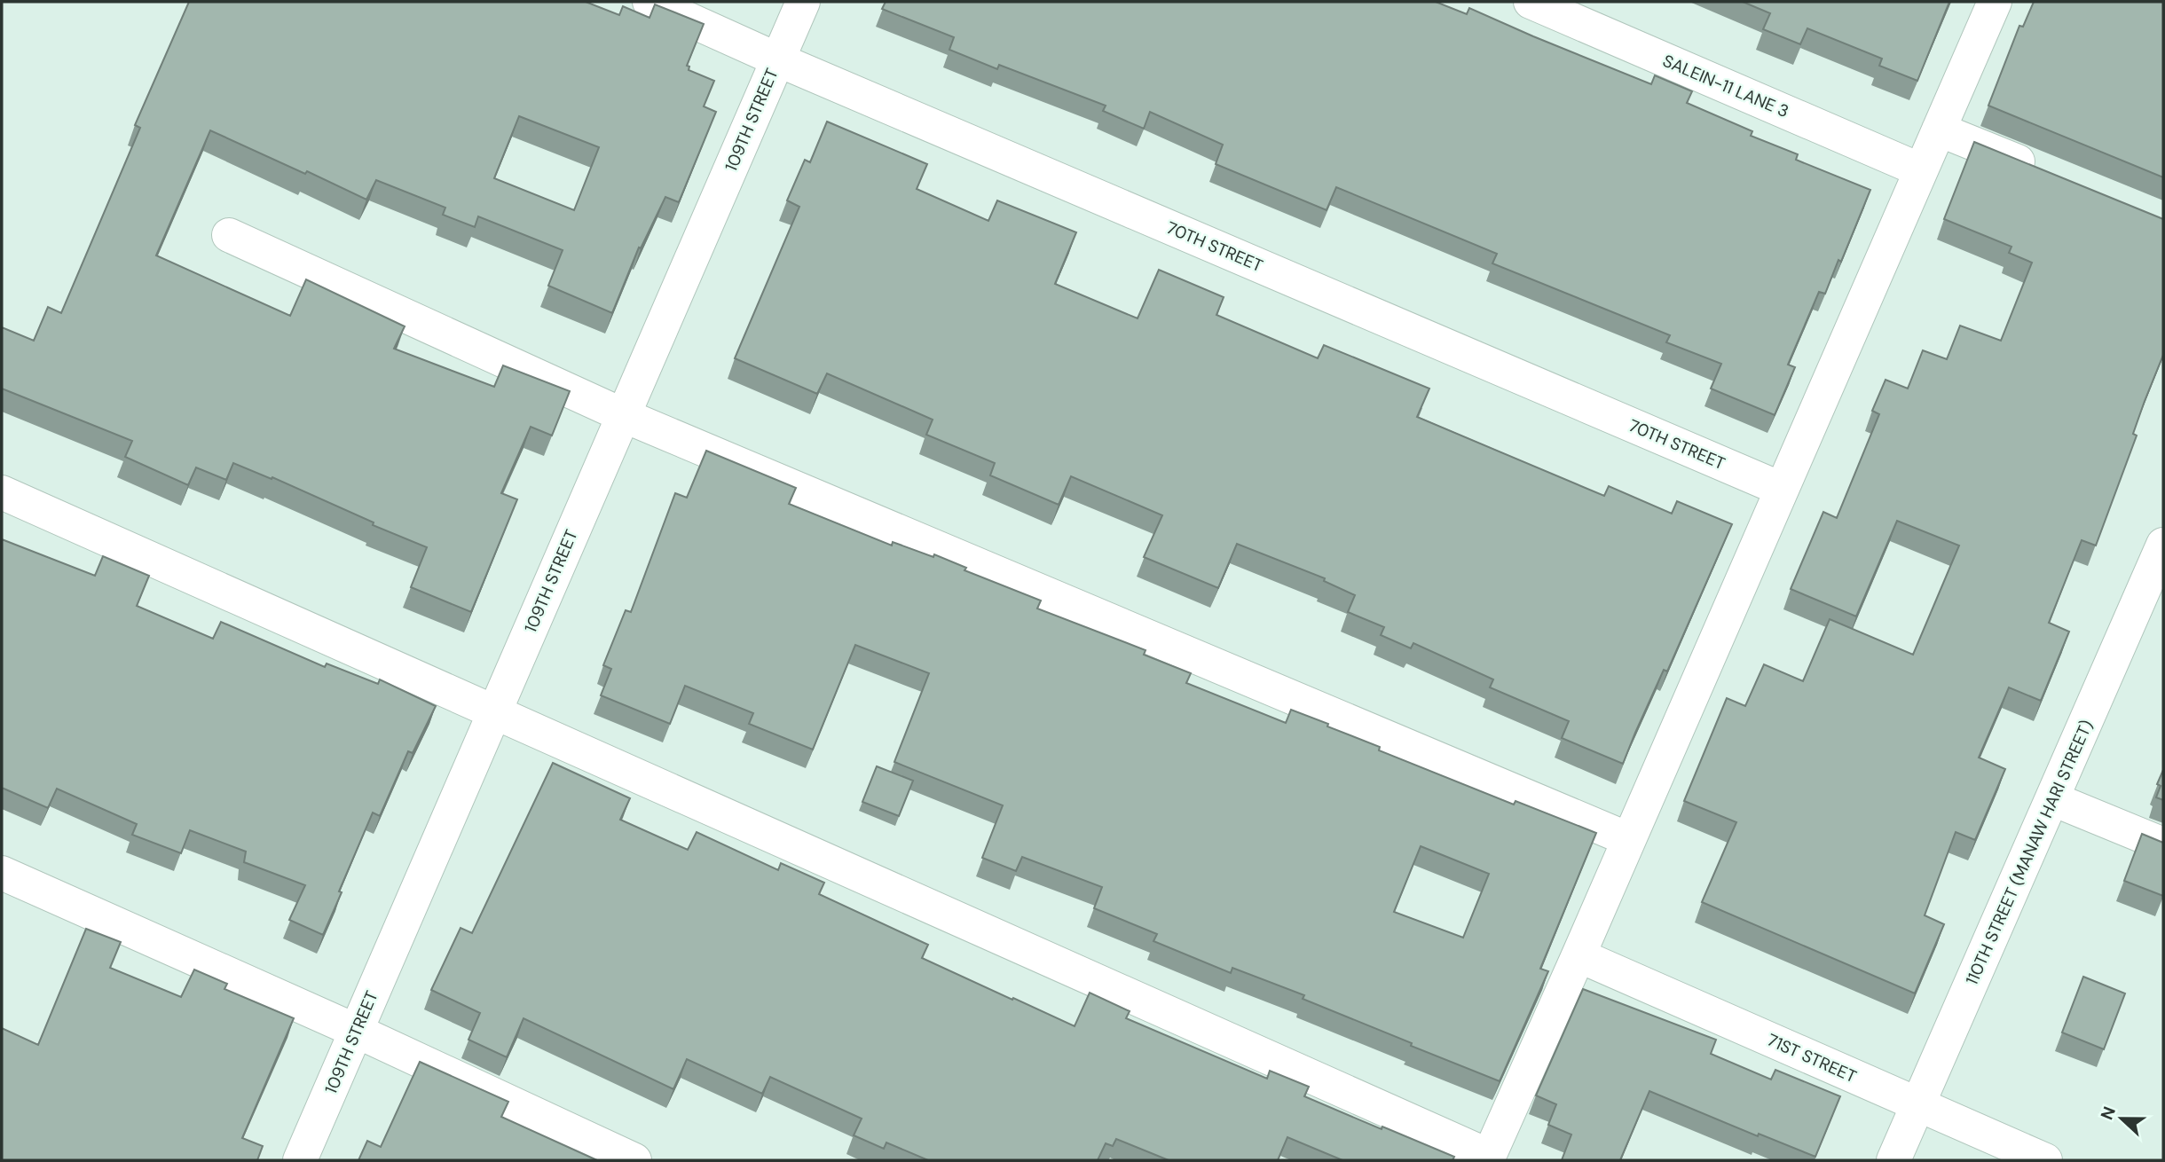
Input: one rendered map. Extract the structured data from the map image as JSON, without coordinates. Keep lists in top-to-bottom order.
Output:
{
  "streets": {
    "street": [
      "SALEIN-11 LANE 3",
      "109TH STREET",
      "70TH STREET",
      "110TH STREET (MANAW HARI STREET)",
      "71ST STREET"
    ]
  },
  "crossings": [
    ["109TH STREET", "70TH STREET"],
    ["110TH STREET (MANAW HARI STREET)", "71ST STREET"]
  ],
  "north": "left"
}
